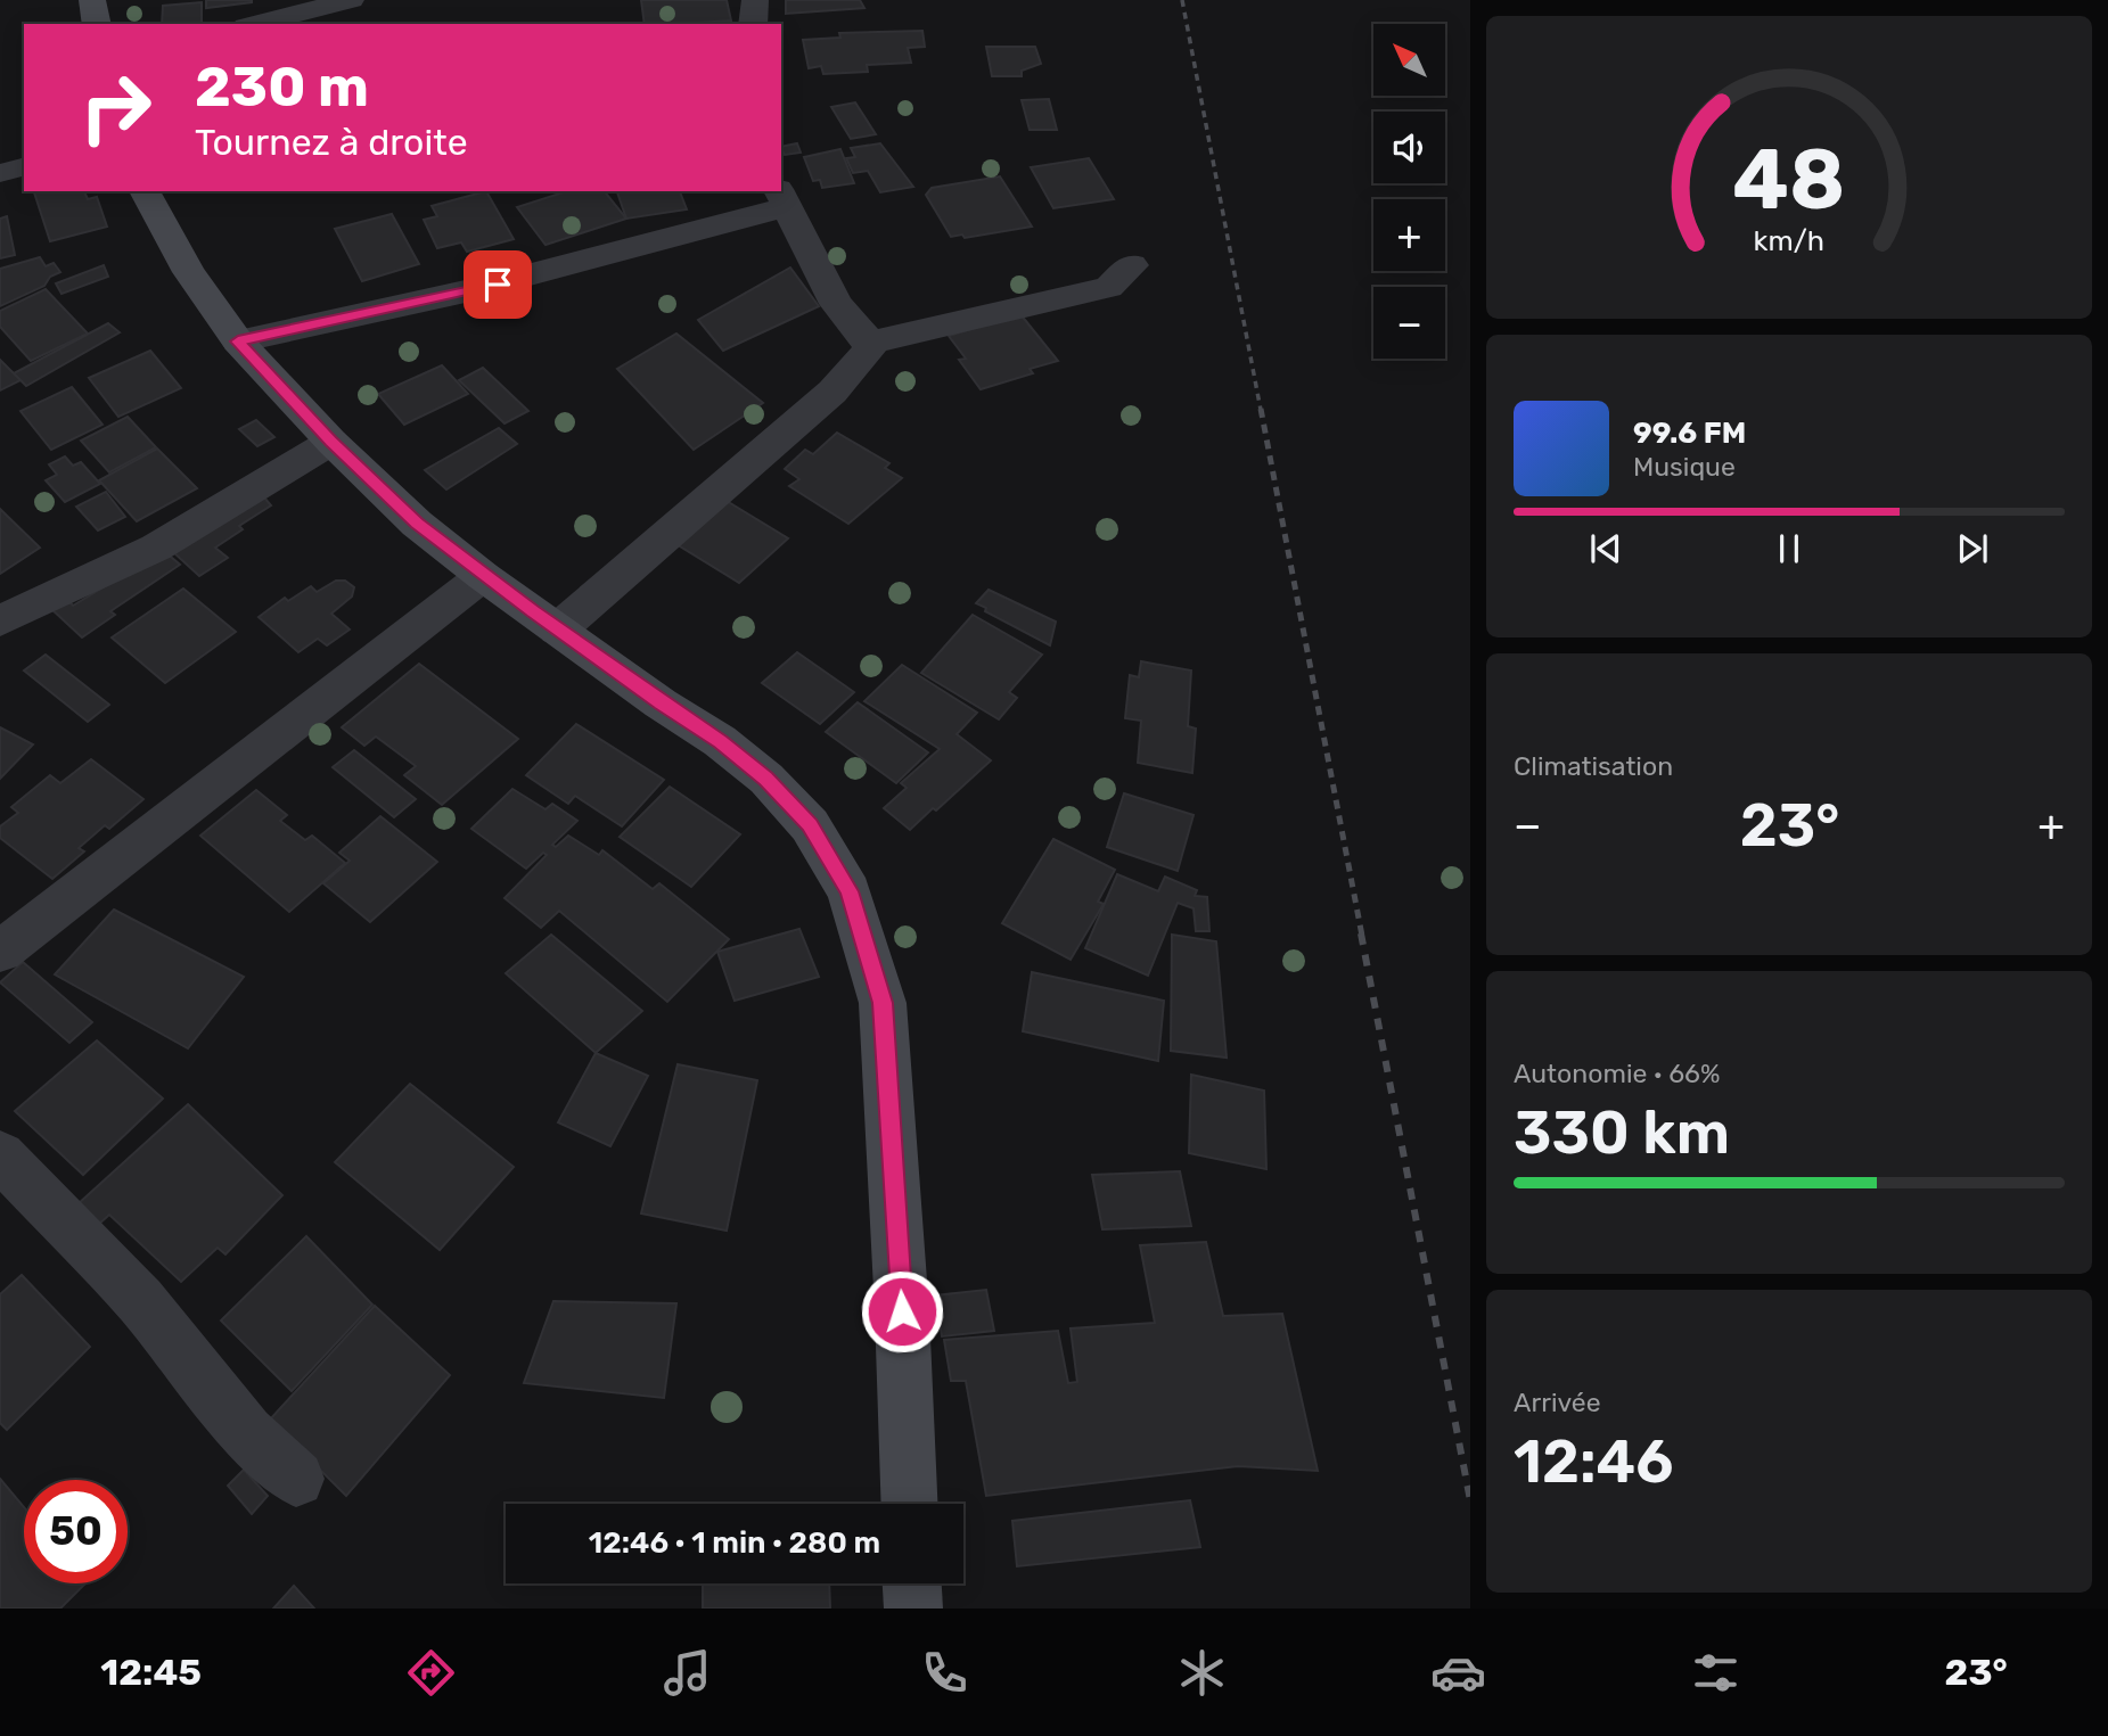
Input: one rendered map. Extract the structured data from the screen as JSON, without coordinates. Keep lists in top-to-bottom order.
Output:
{
  "north": "top left",
  "page": {
    "map_buttons": ["+", "−"],
    "turn": ["230 m", "Tournez à droite"],
    "song": ["99.6 FM", "Musique"],
    "tile": [
      "Climatisation",
      ["Autonomie · 66%", "330 km"],
      ["Arrivée", "12:46"]
    ],
    "heat": ["−", "23°", "+"],
    "limit": "50",
    "trip": "12:46 · 1 min · 280 m",
    "tabs": ["12:45", "23°"],
    "gauge": ["48", "km/h"]
  }
}
